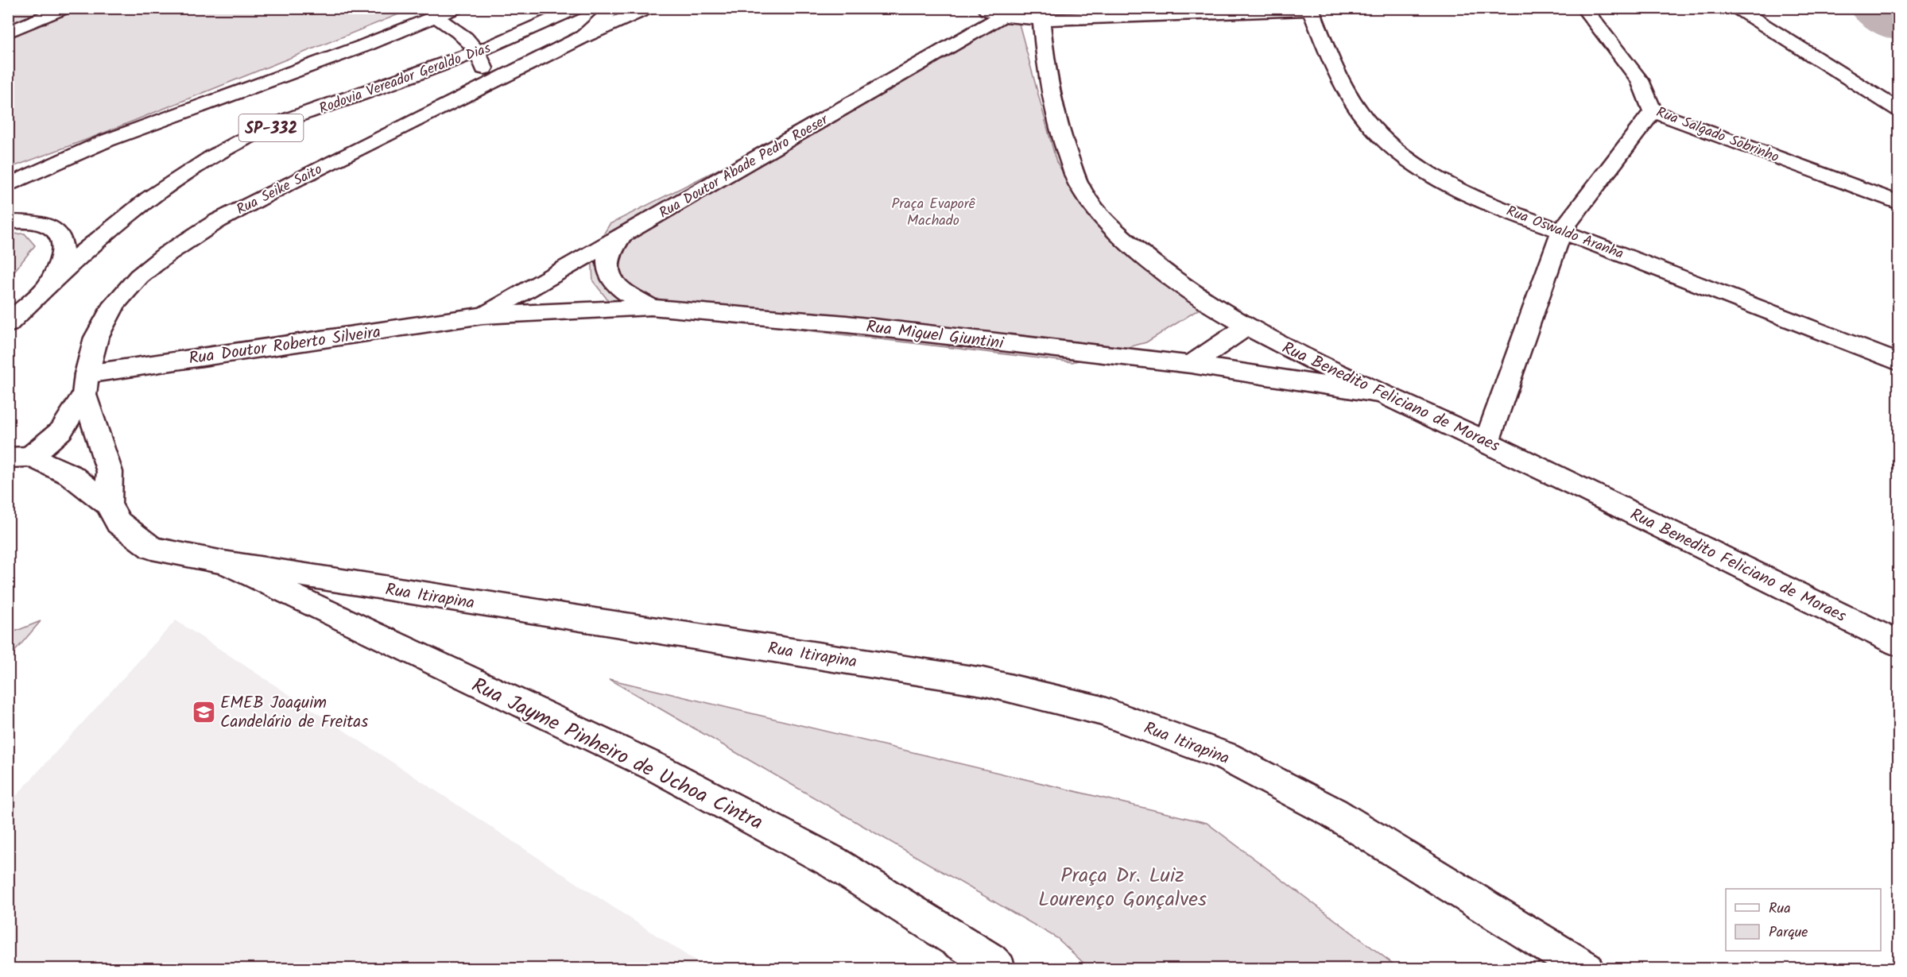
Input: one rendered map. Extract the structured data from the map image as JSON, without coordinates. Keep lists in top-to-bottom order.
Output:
{
  "streets": {
    "street": [
      "Rodovia Vereador Geraldo Dias",
      "SP-332",
      "Rua Salgado Sobrinho",
      "Rua Doutor Abade Pedro Roeser",
      "Rua Seike Saito",
      "Rua Oswaldo Aranha",
      "Rua Miguel Giuntini",
      "Rua Doutor Roberto Silveira",
      "Rua Benedito Feliciano de Moraes",
      "Rua Itirapina",
      "Rua Jayme Pinheiro de Uchoa Cintra"
    ]
  },
  "crossings": [
    ["Rua Doutor Abade Pedro Roeser", "Rua Miguel Giuntini"],
    ["Rua Doutor Abade Pedro Roeser", "Rua Doutor Roberto Silveira"],
    ["Rua Seike Saito", "Rua Doutor Roberto Silveira"],
    ["Rua Miguel Giuntini", "Rua Doutor Roberto Silveira"],
    ["Rua Miguel Giuntini", "Rua Benedito Feliciano de Moraes"],
    ["Rua Itirapina", "Rua Jayme Pinheiro de Uchoa Cintra"]
  ],
  "parks": ["Praça Evaporê Machado", "Praça Dr. Luiz Lourenço Gonçalves"],
  "places": {
    "school or university": ["EMEB Joaquim Candelário de Freitas"]
  },
  "legend": ["Rua", "Parque"]
}
